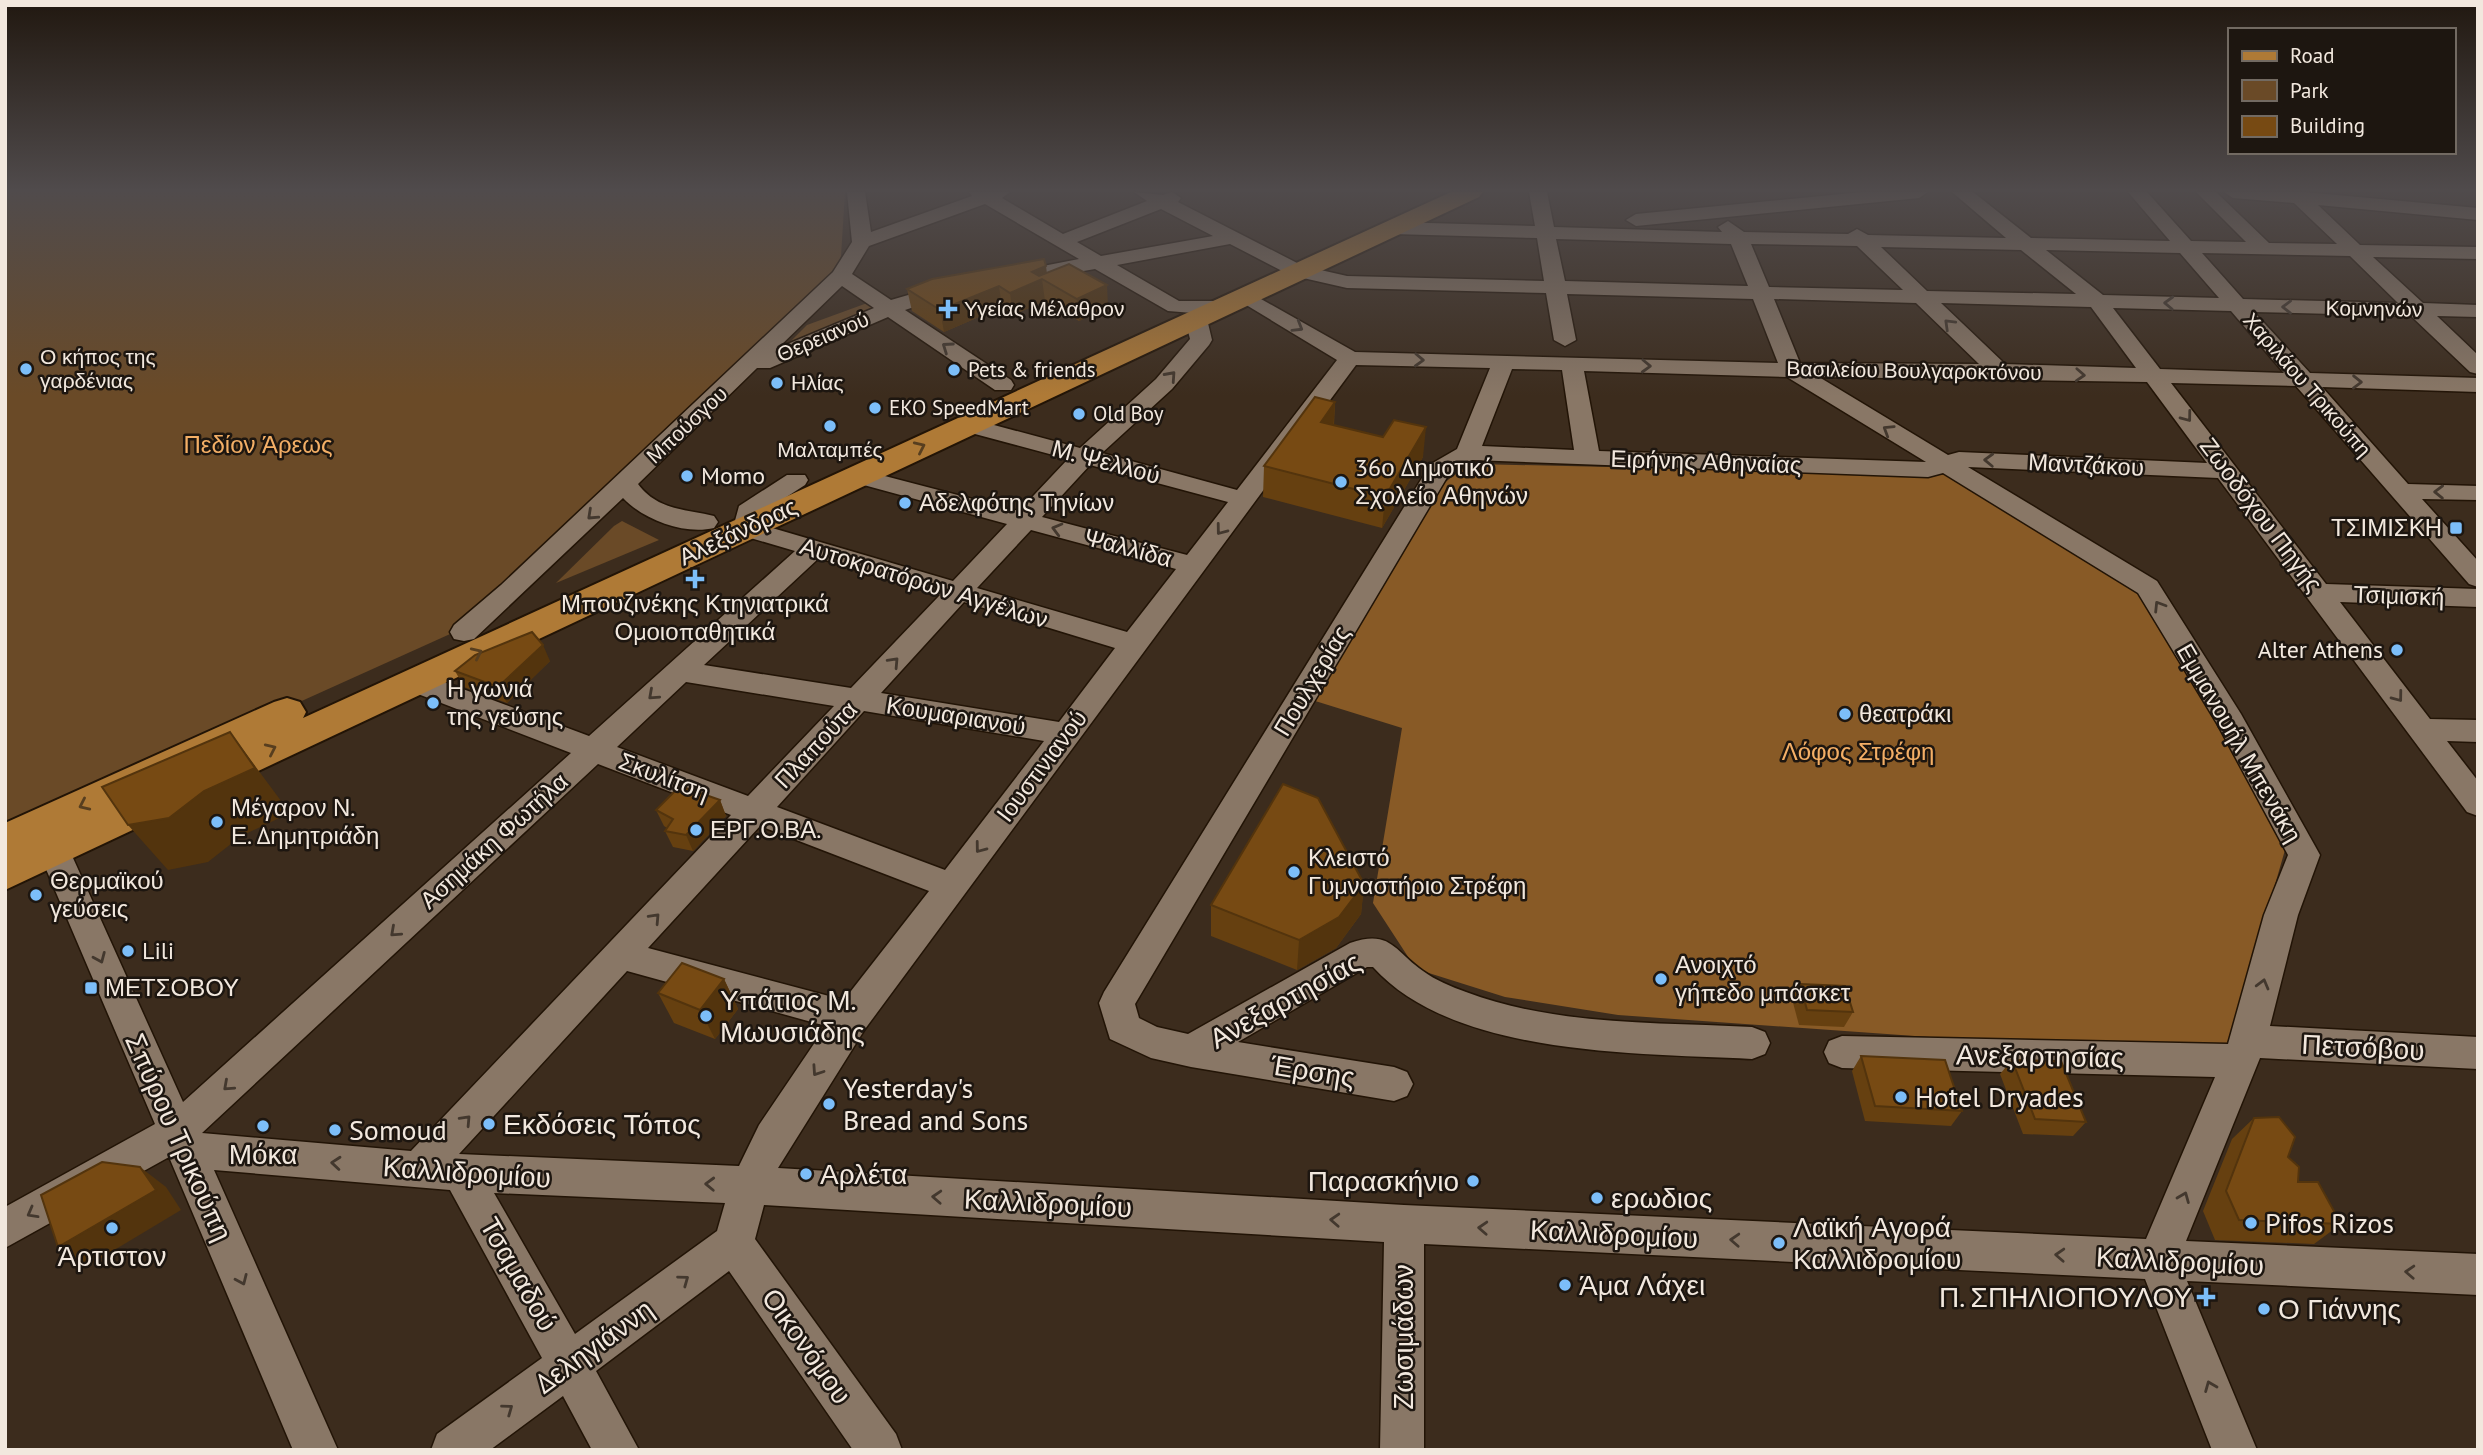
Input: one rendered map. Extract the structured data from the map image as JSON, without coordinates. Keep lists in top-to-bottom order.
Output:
{
  "streets": {
    "main road": ["Αλεξάνδρας"],
    "street": [
      "Κομνηνών",
      "Θερειανού",
      "Βασιλείου Βουλγαροκτόνου",
      "Χαριλάου Τρικούπη",
      "Μπούσγου",
      "Μ. Ψελλού",
      "Ειρήνης Αθηναίας",
      "Μαντζάκου",
      "Ζωοδόχου Πηγής",
      "Ψαλλίδα",
      "Αυτοκρατόρων Αγγέλων",
      "Τσιμισκή",
      "Πουλχερίας",
      "Κουμαριανού",
      "Εμμανουήλ Μπενάκη",
      "Πλαπούτα",
      "Ιουστινιανού",
      "Σκυλίτση",
      "Ασημάκη Φωτήλα",
      "Ανεξαρτησίας",
      "Πετσόβου",
      "Έρσης",
      "Σπύρου Τρικούπη",
      "Καλλιδρομίου",
      "Τσαμαδού",
      "Ζωσιμάδων",
      "Δεληγιάννη",
      "Οικονόμου"
    ]
  },
  "crossings": [
    ["Κομνηνών", "Χαριλάου Τρικούπη"],
    ["Κομνηνών", "Ζωοδόχου Πηγής"],
    ["Κομνηνών", "Αλεξάνδρας"],
    ["Θερειανού", "Μπούσγου"],
    ["Βασιλείου Βουλγαροκτόνου", "Χαριλάου Τρικούπη"],
    ["Βασιλείου Βουλγαροκτόνου", "Ζωοδόχου Πηγής"],
    ["Βασιλείου Βουλγαροκτόνου", "Εμμανουήλ Μπενάκη"],
    ["Βασιλείου Βουλγαροκτόνου", "Ιουστινιανού"],
    ["Μπούσγου", "Αλεξάνδρας"],
    ["Μ. Ψελλού", "Αλεξάνδρας"],
    ["Μ. Ψελλού", "Πλαπούτα"],
    ["Μ. Ψελλού", "Ιουστινιανού"],
    ["Ειρήνης Αθηναίας", "Μαντζάκου"],
    ["Ειρήνης Αθηναίας", "Πουλχερίας"],
    ["Ειρήνης Αθηναίας", "Εμμανουήλ Μπενάκη"],
    ["Μαντζάκου", "Ζωοδόχου Πηγής"],
    ["Μαντζάκου", "Εμμανουήλ Μπενάκη"],
    ["Ζωοδόχου Πηγής", "Τσιμισκή"],
    ["Αλεξάνδρας", "Ψαλλίδα"],
    ["Αλεξάνδρας", "Αυτοκρατόρων Αγγέλων"],
    ["Αλεξάνδρας", "Πλαπούτα"],
    ["Αλεξάνδρας", "Σκυλίτση"],
    ["Αλεξάνδρας", "Σπύρου Τρικούπη"],
    ["Ψαλλίδα", "Πλαπούτα"],
    ["Ψαλλίδα", "Ιουστινιανού"],
    ["Αυτοκρατόρων Αγγέλων", "Πλαπούτα"],
    ["Αυτοκρατόρων Αγγέλων", "Ιουστινιανού"],
    ["Αυτοκρατόρων Αγγέλων", "Ασημάκη Φωτήλα"],
    ["Πουλχερίας", "Ανεξαρτησίας"],
    ["Κουμαριανού", "Πλαπούτα"],
    ["Κουμαριανού", "Ιουστινιανού"],
    ["Κουμαριανού", "Ασημάκη Φωτήλα"],
    ["Εμμανουήλ Μπενάκη", "Ανεξαρτησίας"],
    ["Εμμανουήλ Μπενάκη", "Πετσόβου"],
    ["Εμμανουήλ Μπενάκη", "Καλλιδρομίου"],
    ["Πλαπούτα", "Σκυλίτση"],
    ["Πλαπούτα", "Καλλιδρομίου"],
    ["Ιουστινιανού", "Σκυλίτση"],
    ["Ιουστινιανού", "Καλλιδρομίου"],
    ["Σκυλίτση", "Ασημάκη Φωτήλα"],
    ["Ασημάκη Φωτήλα", "Σπύρου Τρικούπη"],
    ["Ασημάκη Φωτήλα", "Καλλιδρομίου"],
    ["Ανεξαρτησίας", "Πετσόβου"],
    ["Ανεξαρτησίας", "Έρσης"],
    ["Σπύρου Τρικούπη", "Καλλιδρομίου"],
    ["Καλλιδρομίου", "Τσαμαδού"],
    ["Καλλιδρομίου", "Ζωσιμάδων"],
    ["Τσαμαδού", "Δεληγιάννη"],
    ["Δεληγιάννη", "Οικονόμου"]
  ],
  "one_way": [
    "Βασιλείου Βουλγαροκτόνου",
    "Μπούσγου",
    "Μαντζάκου",
    "Ζωοδόχου Πηγής",
    "Εμμανουήλ Μπενάκη",
    "Πλαπούτα",
    "Ιουστινιανού",
    "Ασημάκη Φωτήλα",
    "Σπύρου Τρικούπη",
    "Καλλιδρομίου",
    "Δεληγιάννη"
  ],
  "parks": ["Πεδίον Άρεως", "Λόφος Στρέφη"],
  "places": {
    "health": ["Υγείας Μέλαθρον", "Μπουζινέκης Κτηνιατρικά Ομοιοπαθητικά", "Π. ΣΠΗΛΙΟΠΟΥΛΟΥ"],
    "other": [
      "Ο κήπος της γαρδένιας",
      "Pets & friends",
      "Ηλίας",
      "EKO SpeedMart",
      "Old Boy",
      "Μαλταμπές",
      "Momo",
      "36ο Δημοτικό Σχολείο Αθηνών",
      "Αδελφότης Τηνίων",
      "Alter Athens",
      "Η γωνιά της γεύσης",
      "θεατράκι",
      "Μέγαρον Ν. Ε. Δημητριάδη",
      "ΕΡΓ.Ο.ΒΑ.",
      "Κλειστό Γυμναστήριο Στρέφη",
      "Θερμαϊκού γεύσεις",
      "Lili",
      "Ανοιχτό γήπεδο μπάσκετ",
      "Υπάτιος Μ. Μωυσιάδης",
      "Hotel Dryades",
      "Yesterday's Bread and Sons",
      "Εκδόσεις Τόπος",
      "Μόκα",
      "Somoud",
      "Αρλέτα",
      "Παρασκήνιο",
      "ερωδιος",
      "Pifos Rizos",
      "Άρτιστον",
      "Λαϊκή Αγορά Καλλιδρομίου",
      "Άμα Λάχει",
      "Ο Γιάννης"
    ],
    "transit": ["ΤΣΙΜΙΣΚΗ", "ΜΕΤΣΟΒΟΥ"]
  },
  "legend": ["Road", "Park", "Building"]
}
